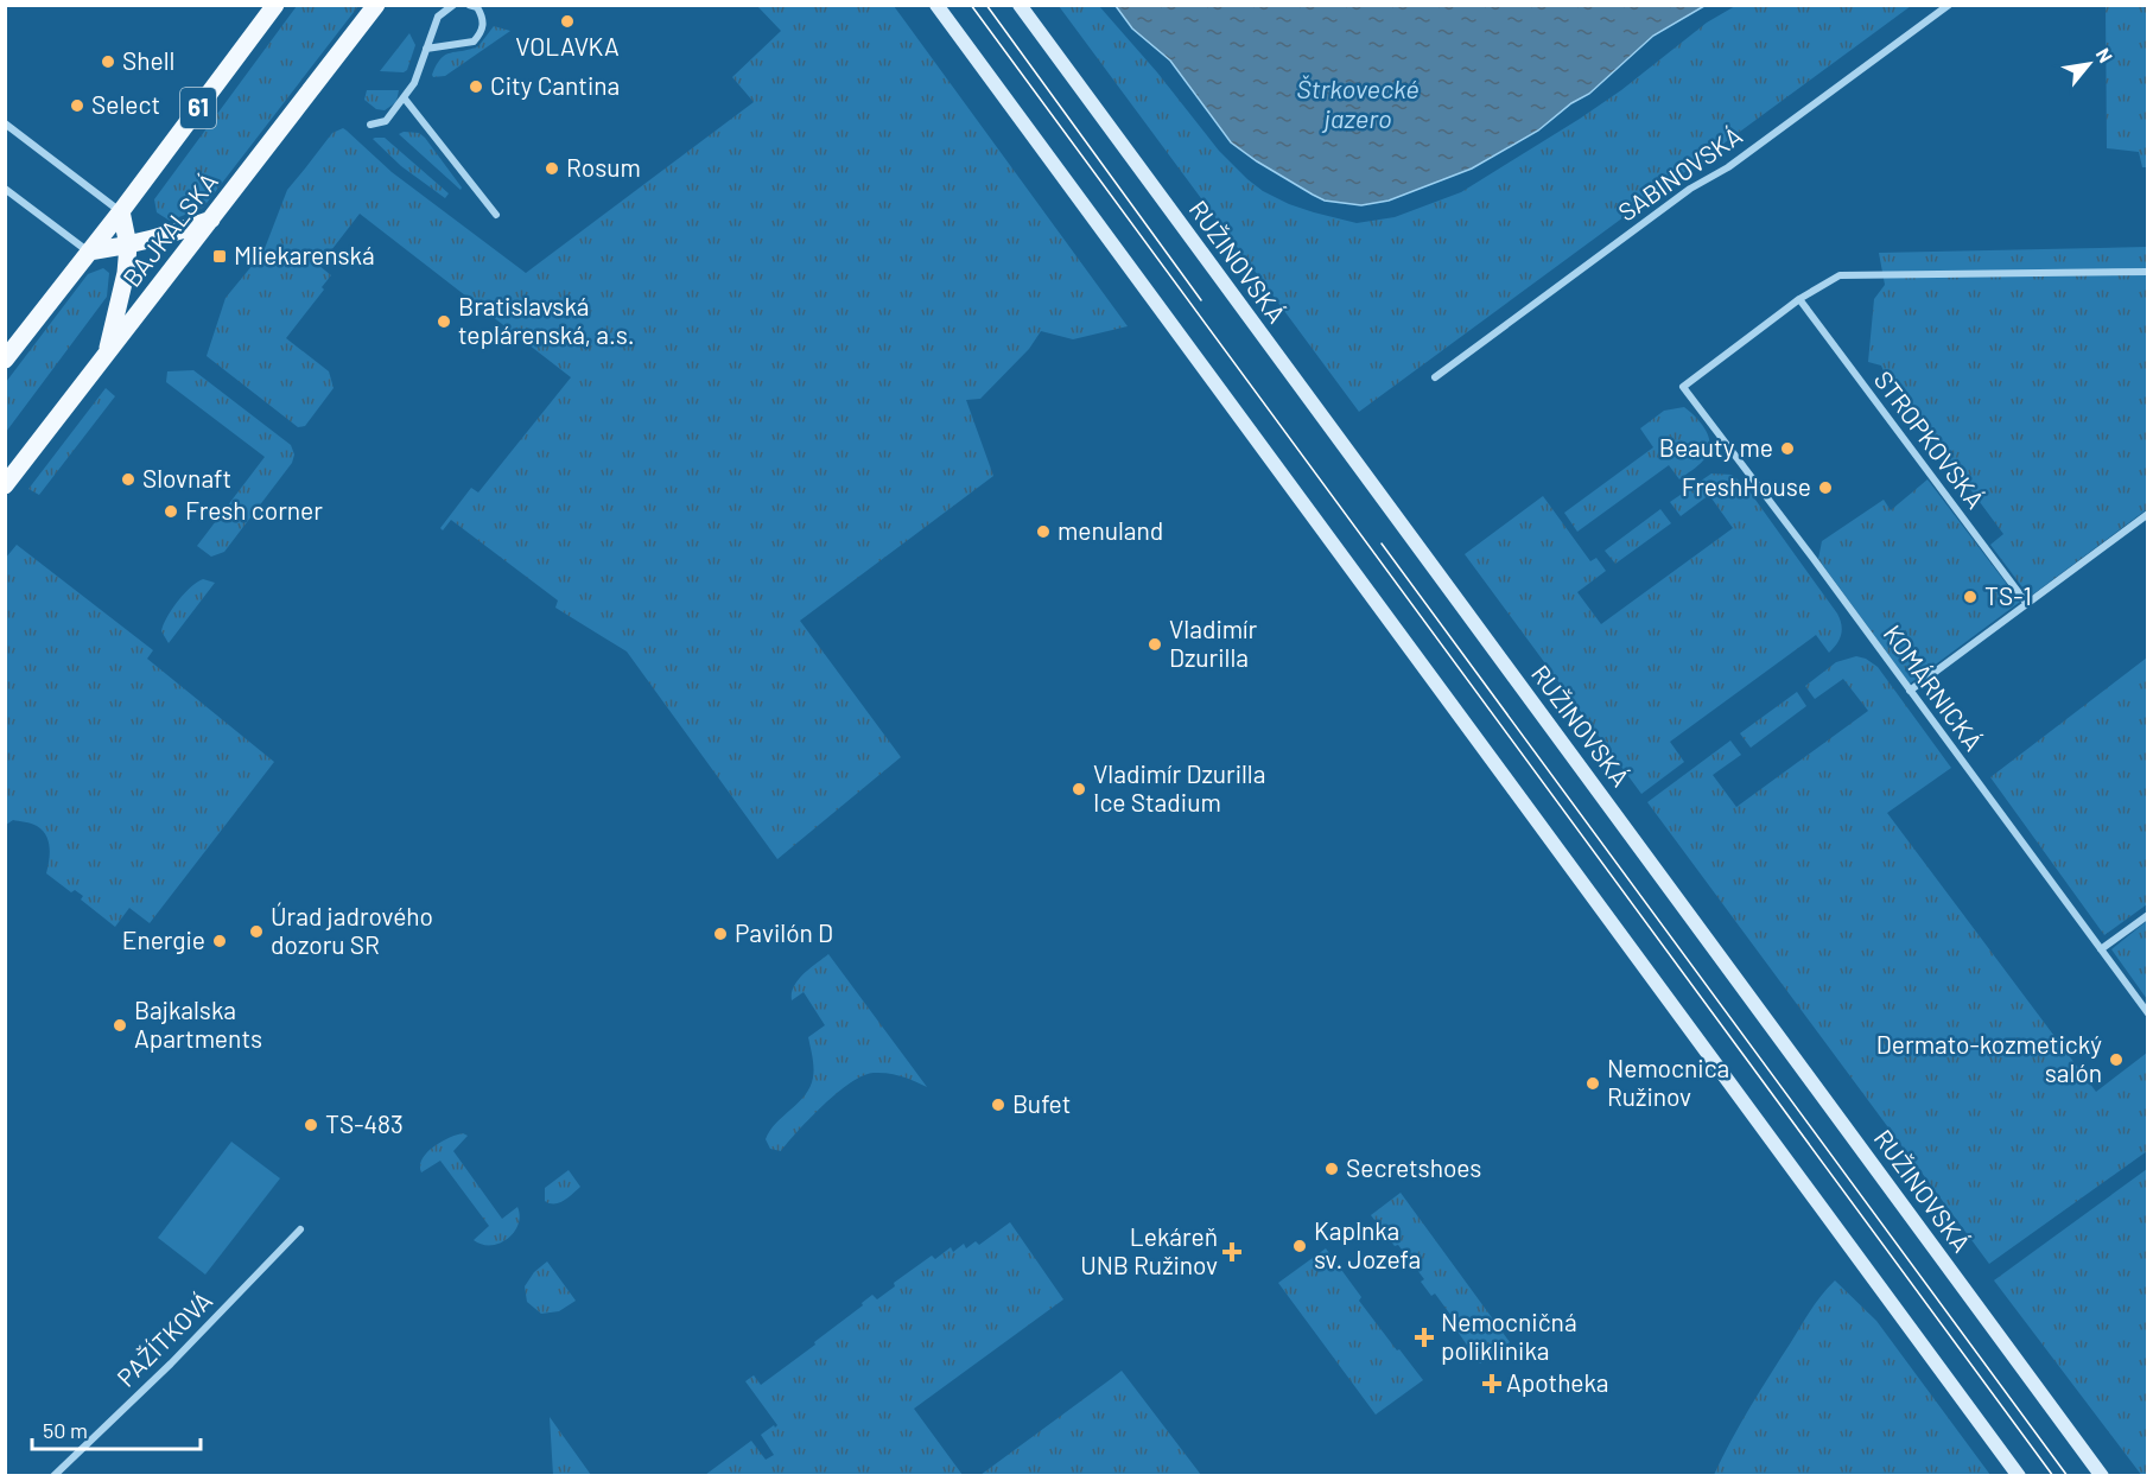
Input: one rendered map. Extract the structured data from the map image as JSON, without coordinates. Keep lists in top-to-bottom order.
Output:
{
  "streets": {
    "main road": ["61", "BAJKALSKÁ"],
    "street": [
      "SABINOVSKÁ",
      "RUŽINOVSKÁ",
      "STROPKOVSKÁ",
      "KOMÁRNICKÁ",
      "PAŽÍTKOVÁ"
    ]
  },
  "crossings": [
    ["STROPKOVSKÁ", "KOMÁRNICKÁ"]
  ],
  "water": ["Štrkovecké jazero"],
  "places": {
    "other": [
      "VOLAVKA",
      "Shell",
      "City Cantina",
      "Select",
      "Rosum",
      "Bratislavská teplárenská, a.s.",
      "Beauty me",
      "Slovnaft",
      "FreshHouse",
      "Fresh corner",
      "menuland",
      "TS-1",
      "Vladimír Dzurilla",
      "Vladimír Dzurilla Ice Stadium",
      "Úrad jadrového dozoru SR",
      "Pavilón D",
      "Energie",
      "Bajkalska Apartments",
      "Dermato-kozmetický salón",
      "Nemocnica Ružinov",
      "Bufet",
      "TS-483",
      "Secretshoes",
      "Kaplnka sv. Jozefa"
    ],
    "transit": ["Mliekarenská"],
    "health": ["Lekáreň UNB Ružinov", "Nemocničná poliklinika", "Apotheka"]
  },
  "scale_bar": "50 m",
  "north": "top right"
}
